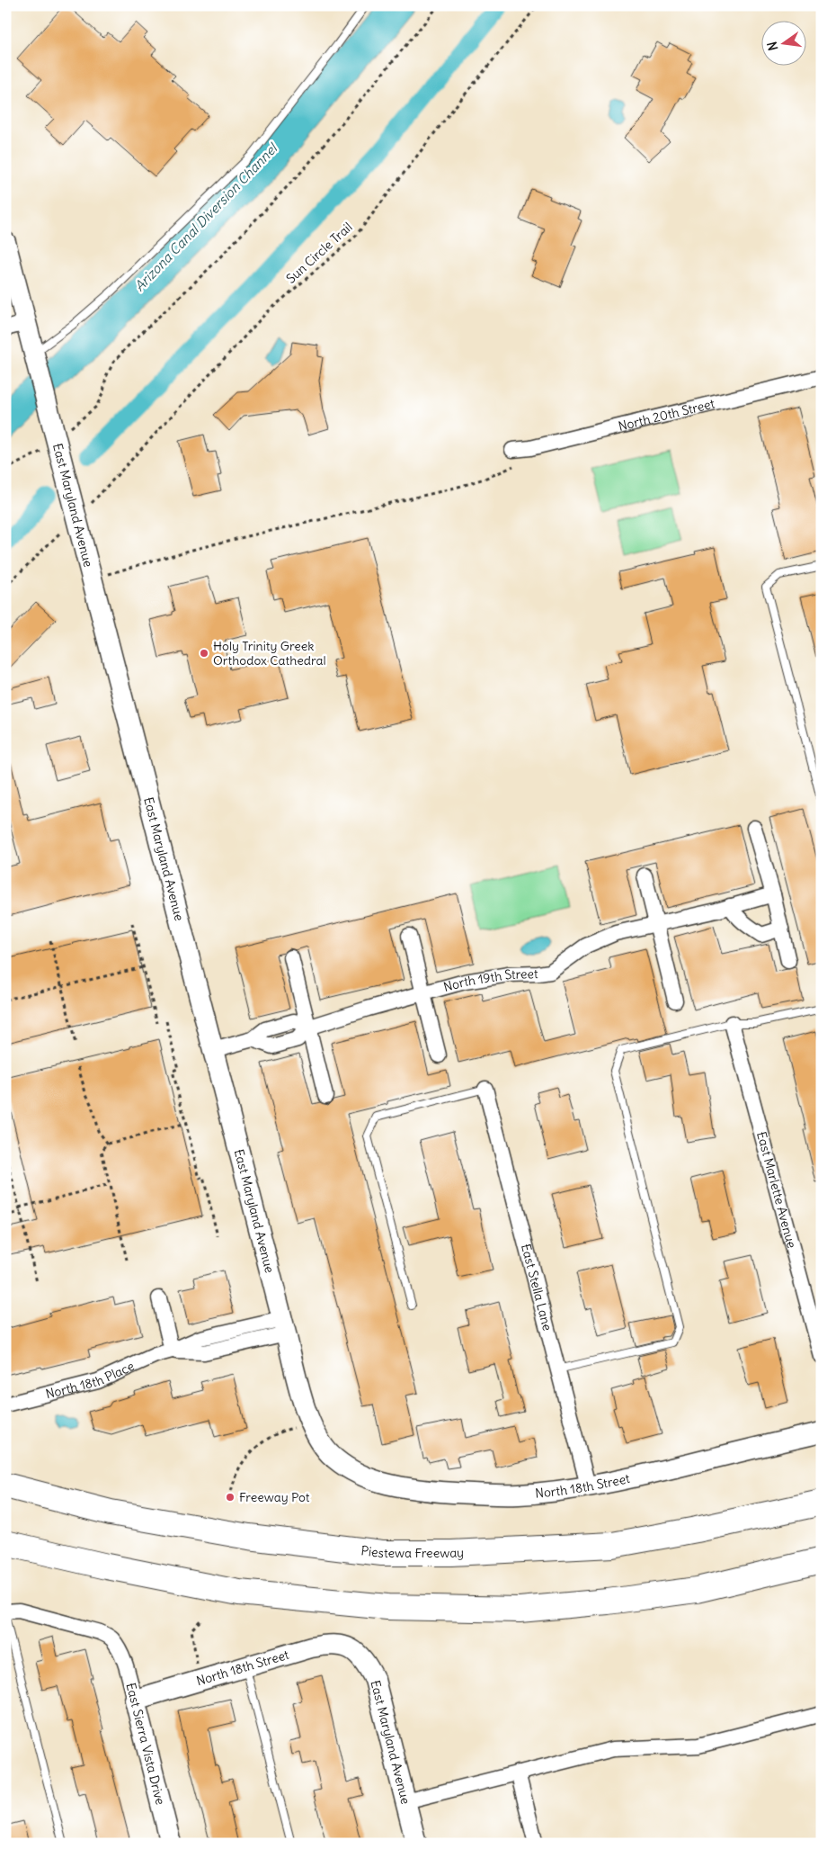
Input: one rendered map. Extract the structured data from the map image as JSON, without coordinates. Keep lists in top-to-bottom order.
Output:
{
  "streets": {
    "highway": ["Piestewa Freeway"],
    "street": [
      "North 20th Street",
      "East Maryland Avenue",
      "North 19th Street",
      "East Marlette Avenue",
      "East Stella Lane",
      "North 18th Place",
      "North 18th Street",
      "East Sierra Vista Drive"
    ],
    "path": ["Sun Circle Trail"]
  },
  "crossings": [
    ["East Maryland Avenue", "North 19th Street"],
    ["East Maryland Avenue", "North 18th Place"],
    ["East Maryland Avenue", "North 18th Street"],
    ["East Stella Lane", "North 18th Street"],
    ["North 18th Street", "East Sierra Vista Drive"]
  ],
  "water": ["Arizona Canal Diversion Channel"],
  "places": ["Holy Trinity Greek Orthodox Cathedral", "Freeway Pot"],
  "north": "left"
}
